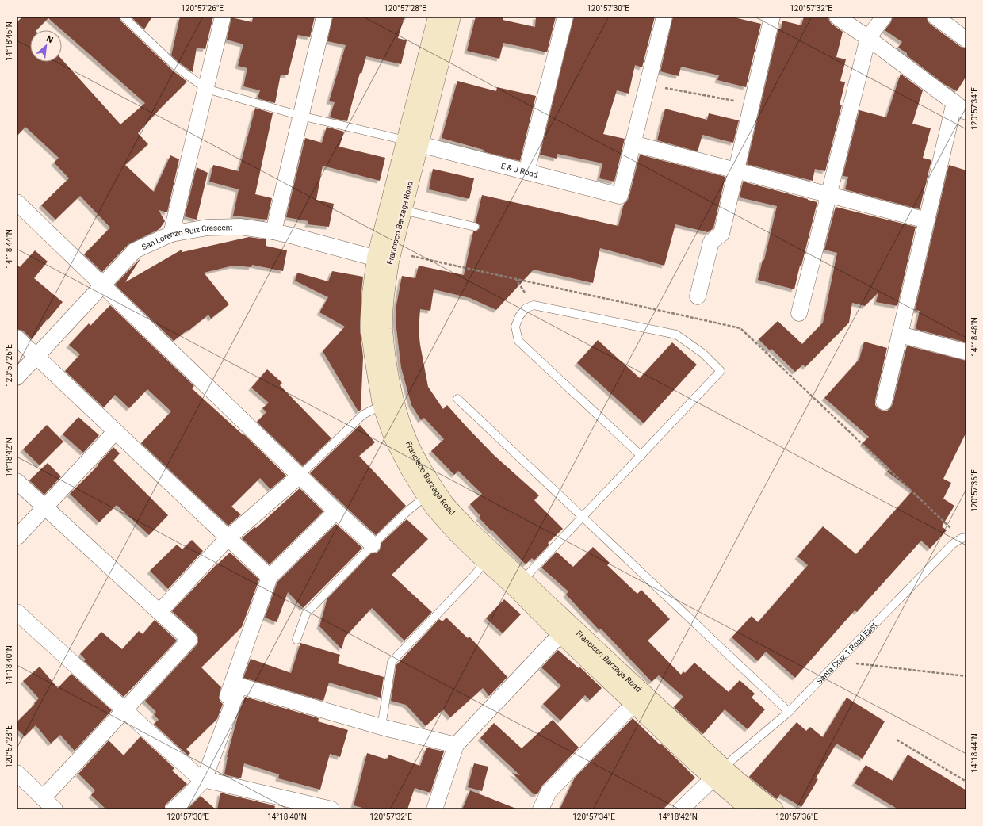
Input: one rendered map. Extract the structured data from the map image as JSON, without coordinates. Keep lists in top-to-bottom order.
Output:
{
  "streets": {
    "street": ["E & J Road", "Francisco Barzaga Road", "San Lorenzo Ruiz Crescent"],
    "lane": ["Santa Cruz 1 Road East"]
  },
  "crossings": [
    ["E & J Road", "Francisco Barzaga Road"],
    ["Francisco Barzaga Road", "San Lorenzo Ruiz Crescent"],
    ["Francisco Barzaga Road", "Santa Cruz 1 Road East"]
  ],
  "north": "top right",
  "coordinates": [
    "120°57'26\"E",
    "120°57'28\"E",
    "120°57'30\"E",
    "120°57'32\"E",
    "14°18'46\"N",
    "120°57'34\"E",
    "14°18'44\"N",
    "14°18'48\"N",
    "14°18'42\"N",
    "120°57'36\"E",
    "14°18'40\"N"
  ]
}
